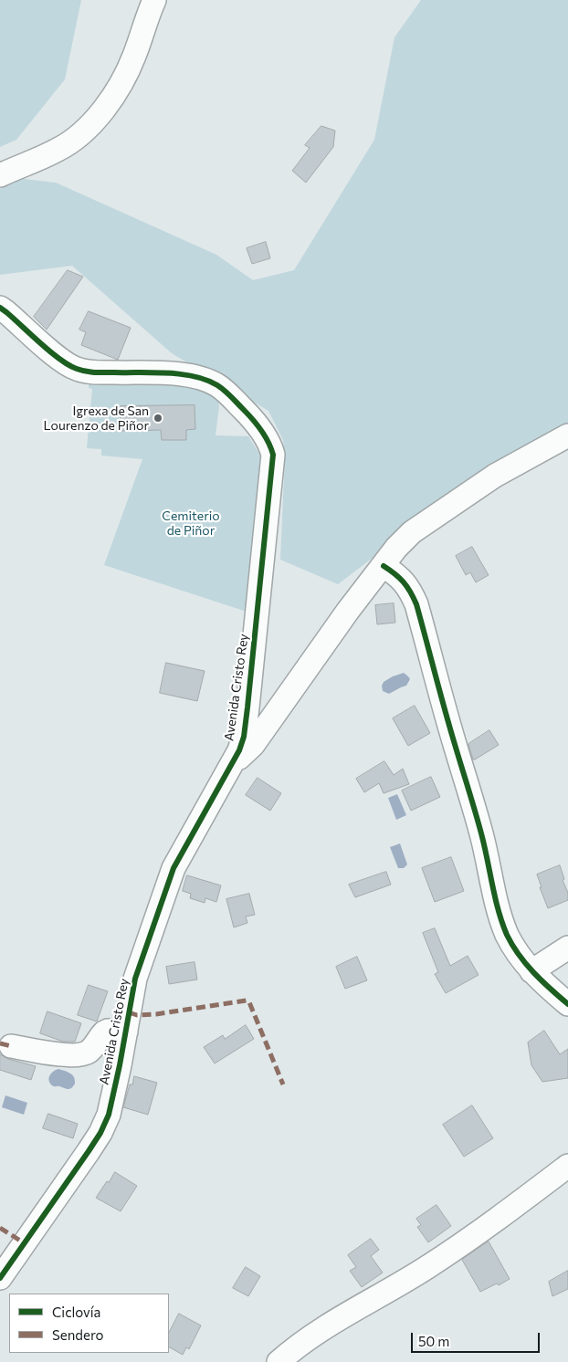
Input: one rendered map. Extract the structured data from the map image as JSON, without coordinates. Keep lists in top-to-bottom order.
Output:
{
  "streets": {
    "street": ["Avenida Cristo Rey"]
  },
  "parks": ["Cemiterio de Piñor"],
  "places": ["Igrexa de San Lourenzo de Piñor"],
  "legend": ["Ciclovía", "Sendero"],
  "scale_bar": "50 m"
}
